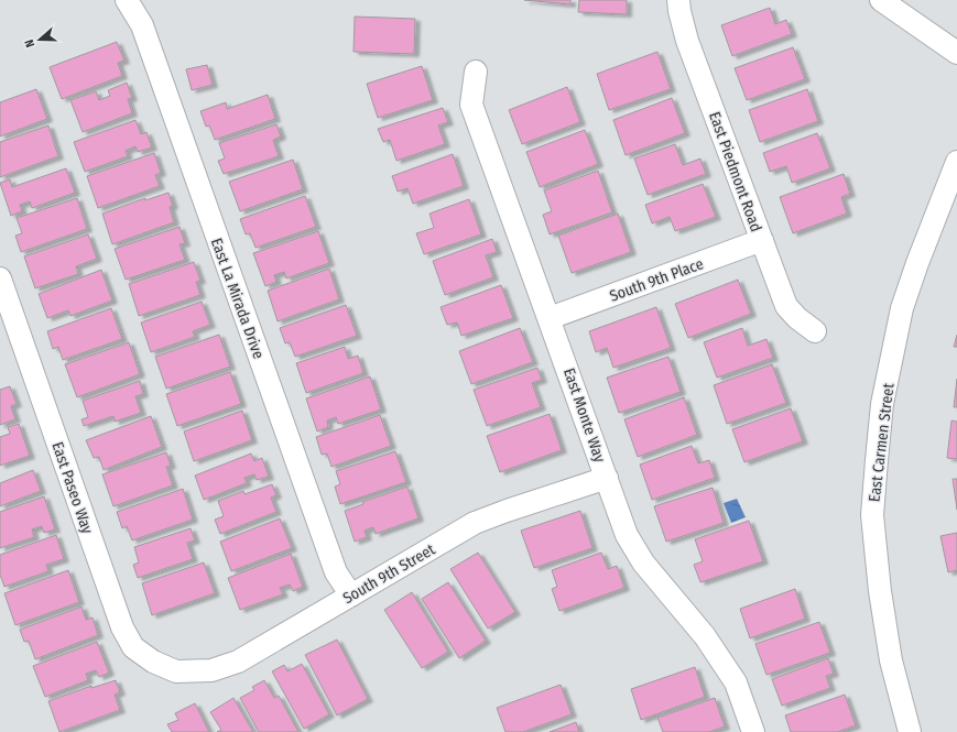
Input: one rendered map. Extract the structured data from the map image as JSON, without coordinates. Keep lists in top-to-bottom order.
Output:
{
  "streets": {
    "street": [
      "East Piedmont Road",
      "South 9th Place",
      "East La Mirada Drive",
      "East Monte Way",
      "East Carmen Street",
      "East Paseo Way",
      "South 9th Street"
    ]
  },
  "crossings": [
    ["East Piedmont Road", "South 9th Place"],
    ["South 9th Place", "East Monte Way"],
    ["East La Mirada Drive", "South 9th Street"],
    ["East Monte Way", "South 9th Street"],
    ["East Paseo Way", "South 9th Street"]
  ],
  "north": "left"
}
